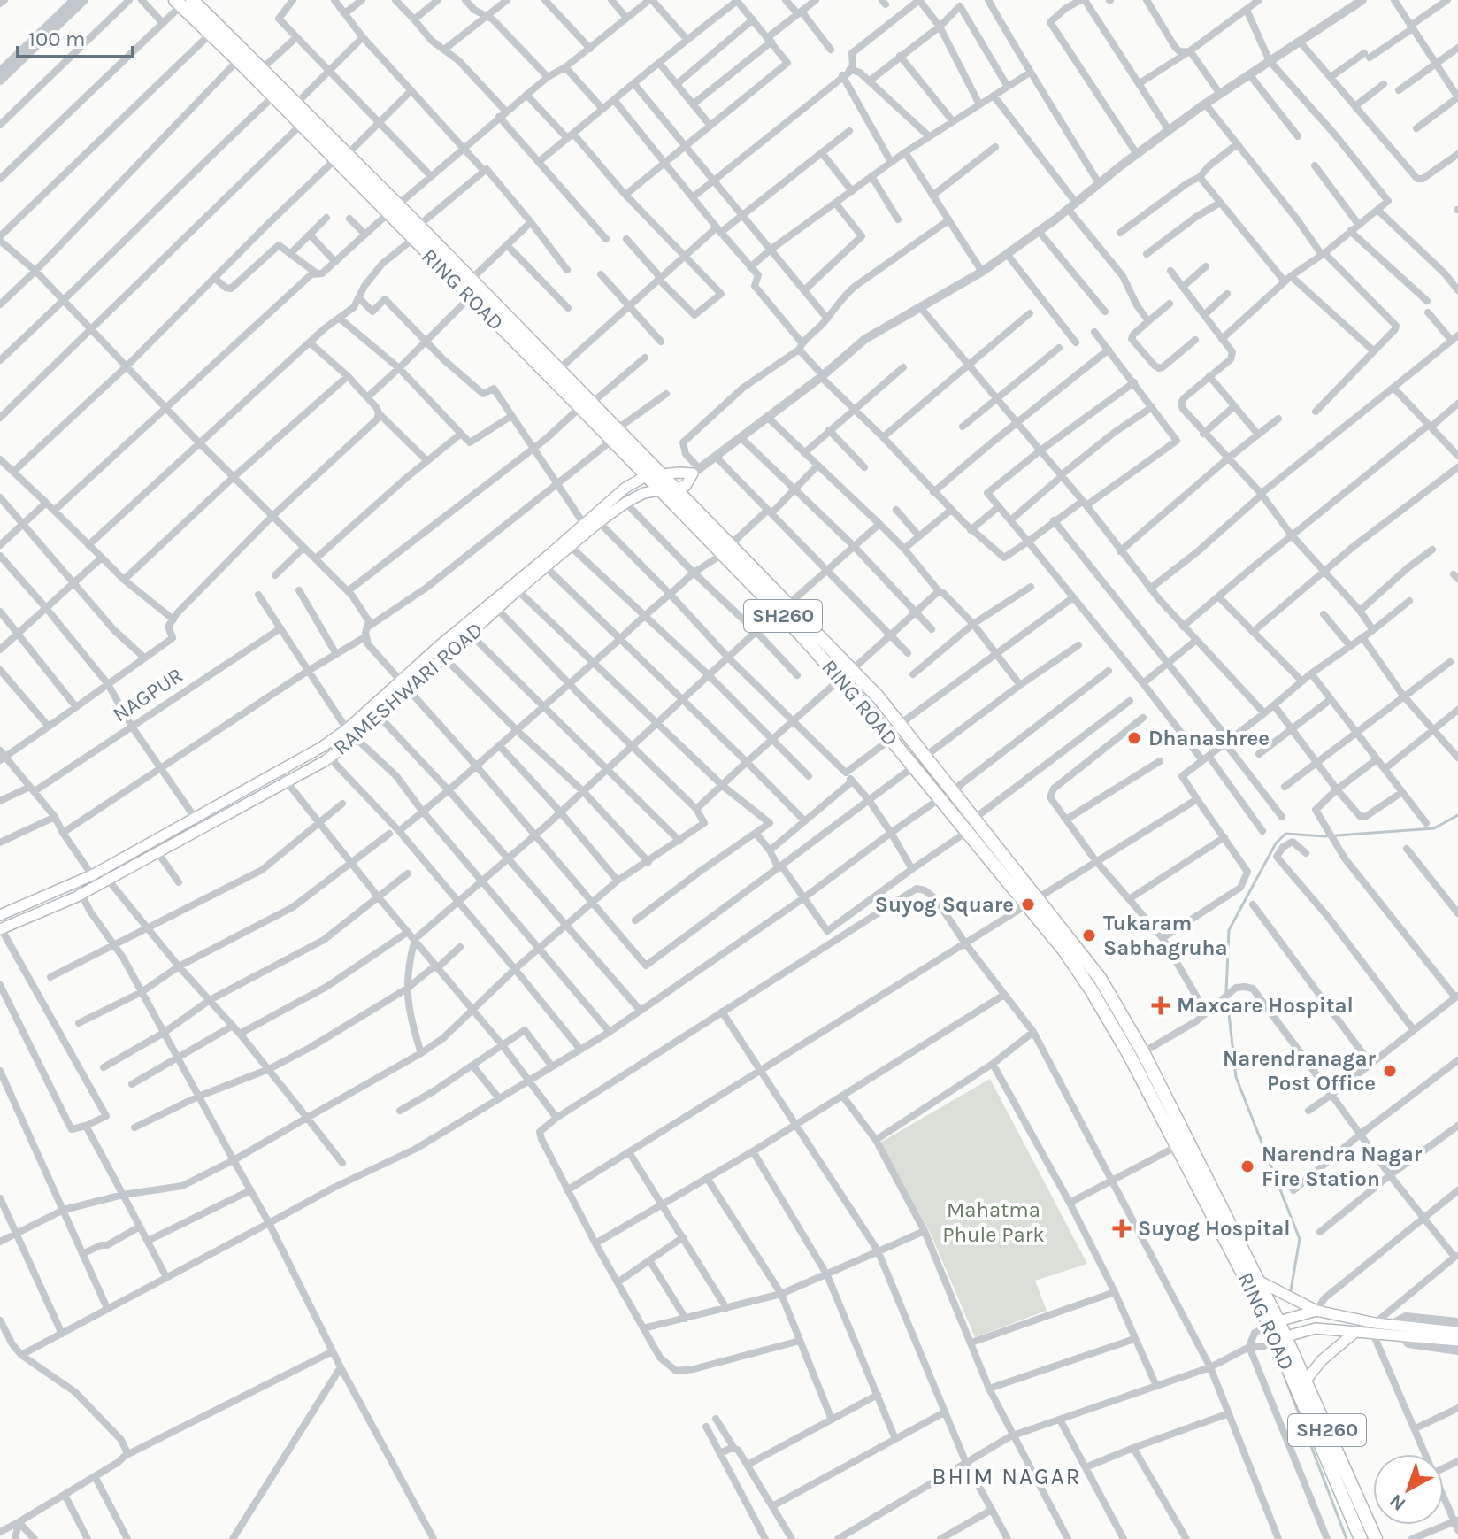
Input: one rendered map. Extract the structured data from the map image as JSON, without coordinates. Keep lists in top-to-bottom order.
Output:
{
  "streets": {
    "highway": ["RING ROAD", "SH260"],
    "main road": ["RAMESHWARI ROAD"],
    "street": ["NAGPUR"]
  },
  "crossings": [
    ["RING ROAD", "RAMESHWARI ROAD"]
  ],
  "districts": ["BHIM NAGAR"],
  "parks": ["Mahatma Phule Park"],
  "places": {
    "other": [
      "Dhanashree",
      "Suyog Square",
      "Tukaram Sabhagruha",
      "Narendranagar Post Office",
      "Narendra Nagar Fire Station"
    ],
    "health": ["Maxcare Hospital", "Suyog Hospital"]
  },
  "scale_bar": "100 m",
  "north": "bottom left"
}
